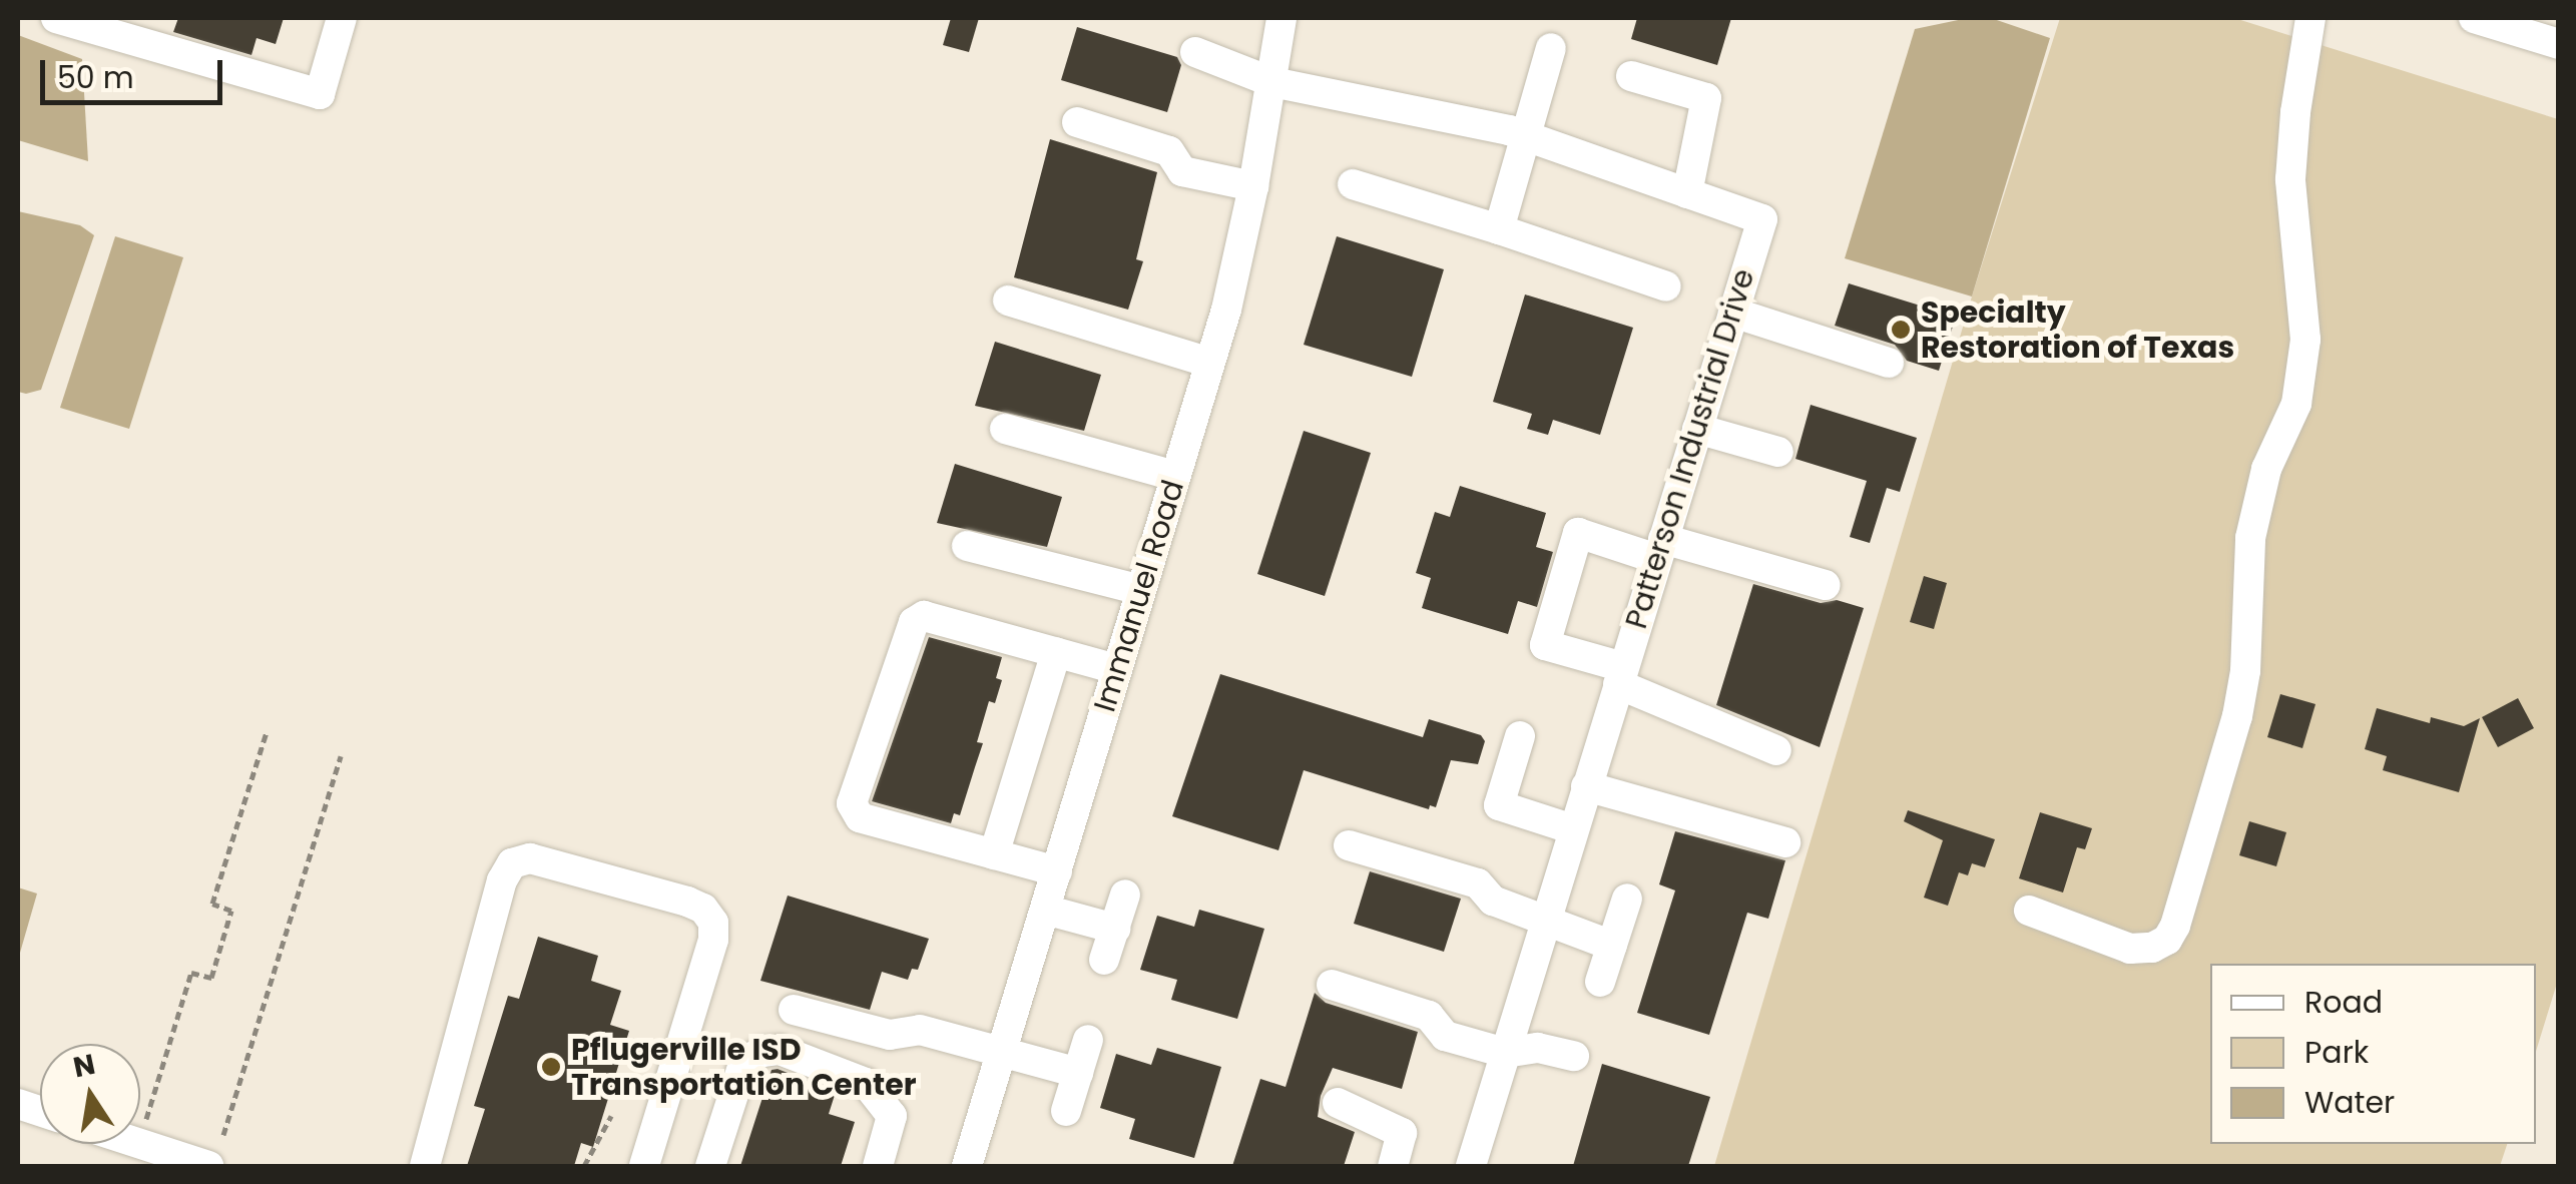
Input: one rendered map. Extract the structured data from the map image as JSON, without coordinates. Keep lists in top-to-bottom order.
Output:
{
  "streets": {
    "street": ["Patterson Industrial Drive", "Immanuel Road"]
  },
  "crossings": [
    ["Patterson Industrial Drive", "Immanuel Road"]
  ],
  "places": ["Specialty Restoration of Texas", "Pflugerville ISD Transportation Center"],
  "legend": ["Road", "Park", "Water"],
  "scale_bar": "50 m",
  "north": "top"
}
